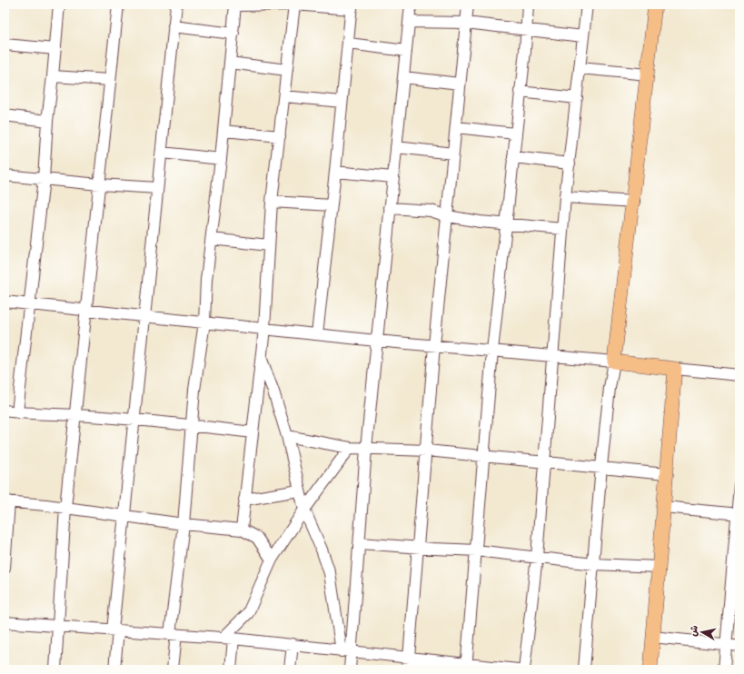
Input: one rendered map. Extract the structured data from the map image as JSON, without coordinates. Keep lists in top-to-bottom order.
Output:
{
  "north": "left"
}
